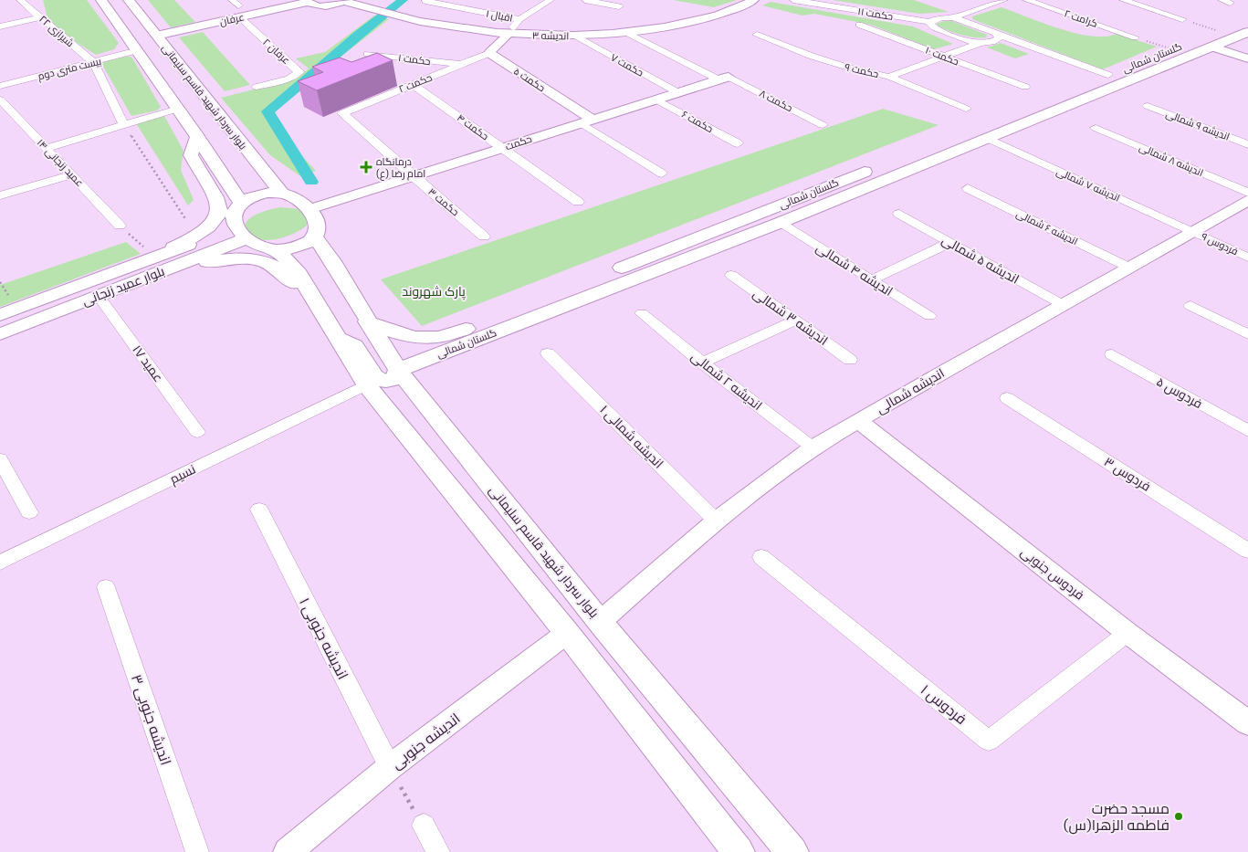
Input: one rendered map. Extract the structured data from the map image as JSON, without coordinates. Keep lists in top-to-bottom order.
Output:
{
  "streets": {
    "main road": ["گلستان شمالی", "بلوار سردار شهید قاسم سلیمانی", "بلوار عمید زنجانی"],
    "street": [
      "حکمت ۱۱",
      "اقبال ۱",
      "کرامت ۲",
      "عرفان",
      "شیرازی ۲۲",
      "اندیشه ۳",
      "عرفان ۲",
      "حکمت ۱۰",
      "حکمت ۱",
      "حکمت ۷",
      "بیست متری دوم",
      "حکمت ۹",
      "حکمت ۵",
      "حکمت ۲",
      "حکمت ۸",
      "حکمت ۶",
      "اندیشه ۹ شمالی",
      "حکمت ۴",
      "حکمت",
      "اندیشه ۸ شمالی",
      "عمید زنجانی ۱۴",
      "اندیشه ۷ شمالی",
      "حکمت ۳",
      "اندیشه ۶ شمالی",
      "فردوس ۹",
      "اندیشه ۵ شمالی",
      "اندیشه ۴ شمالی",
      "اندیشه ۳ شمالی",
      "عمید ۱۷",
      "اندیشه ۲ شمالی",
      "اندیشه شمالی",
      "فردوس ۵",
      "اندیشه شمالی ۱",
      "نسیم",
      "فردوس ۳",
      "فردوس جنوبی",
      "اندیشه جنوبی ۱",
      "فردوس ۱",
      "اندیشه جنوبی ۳",
      "اندیشه جنوبی"
    ]
  },
  "crossings": [
    ["حکمت ۱۱", "گلستان شمالی"],
    ["عرفان", "اندیشه ۳"],
    ["عرفان", "عرفان ۲"],
    ["عرفان", "بلوار سردار شهید قاسم سلیمانی"],
    ["شیرازی ۲۲", "بیست متری دوم"],
    ["اندیشه ۳", "حکمت ۷"],
    ["اندیشه ۳", "حکمت ۸"],
    ["گلستان شمالی", "بلوار سردار شهید قاسم سلیمانی"],
    ["گلستان شمالی", "اندیشه ۷ شمالی"],
    ["گلستان شمالی", "اندیشه ۴ شمالی"],
    ["حکمت ۱", "حکمت ۲"],
    ["حکمت ۷", "حکمت"],
    ["بیست متری دوم", "بلوار سردار شهید قاسم سلیمانی"],
    ["حکمت ۵", "حکمت ۲"],
    ["حکمت ۵", "حکمت"],
    ["حکمت ۲", "حکمت ۴"],
    ["حکمت ۲", "حکمت ۳"],
    ["بلوار سردار شهید قاسم سلیمانی", "حکمت"],
    ["بلوار سردار شهید قاسم سلیمانی", "بلوار عمید زنجانی"],
    ["بلوار سردار شهید قاسم سلیمانی", "اندیشه شمالی"],
    ["حکمت ۸", "حکمت"],
    ["حکمت ۶", "حکمت"],
    ["حکمت ۴", "حکمت"],
    ["حکمت", "حکمت ۳"],
    ["حکمت", "بلوار عمید زنجانی"],
    ["اندیشه ۷ شمالی", "فردوس ۹"],
    ["اندیشه ۷ شمالی", "اندیشه شمالی"],
    ["اندیشه ۶ شمالی", "اندیشه شمالی"],
    ["فردوس ۹", "اندیشه شمالی"],
    ["اندیشه ۵ شمالی", "اندیشه شمالی"],
    ["بلوار عمید زنجانی", "عمید ۱۷"],
    ["اندیشه ۲ شمالی", "اندیشه شمالی"],
    ["اندیشه شمالی", "اندیشه شمالی ۱"],
    ["اندیشه شمالی", "فردوس جنوبی"],
    ["فردوس جنوبی", "فردوس ۱"],
    ["اندیشه جنوبی ۱", "اندیشه جنوبی"]
  ],
  "parks": ["پارک شهروند"],
  "places": {
    "health": ["درمانگاه امام رضا (ع)"],
    "other": ["مسجد حضرت فاطمه الزهرا(س)"]
  }
}
